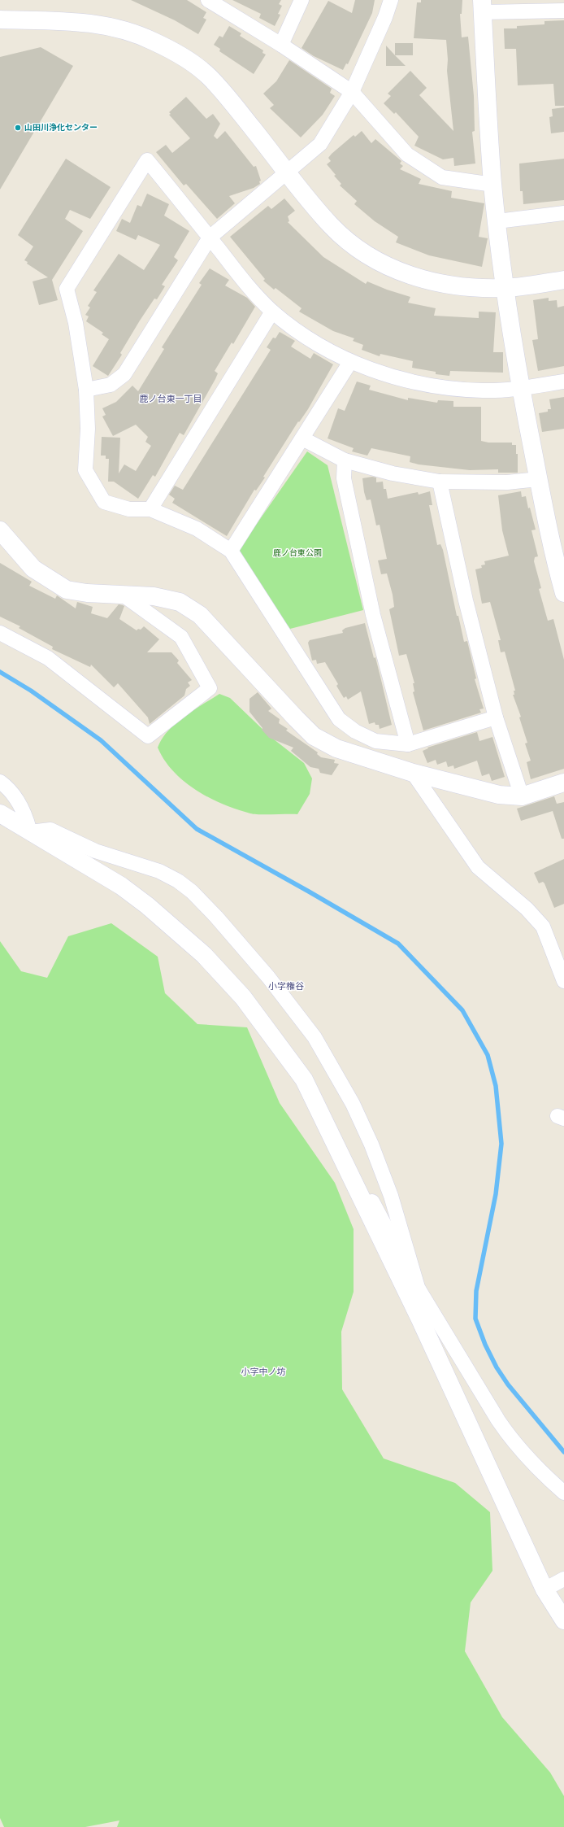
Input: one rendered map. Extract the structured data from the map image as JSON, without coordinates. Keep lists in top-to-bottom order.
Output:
{
  "districts": ["鹿ノ台東一丁目", "小字権谷", "小字中ノ坊"],
  "parks": ["鹿ノ台東公園"],
  "places": ["山田川浄化センター"]
}
